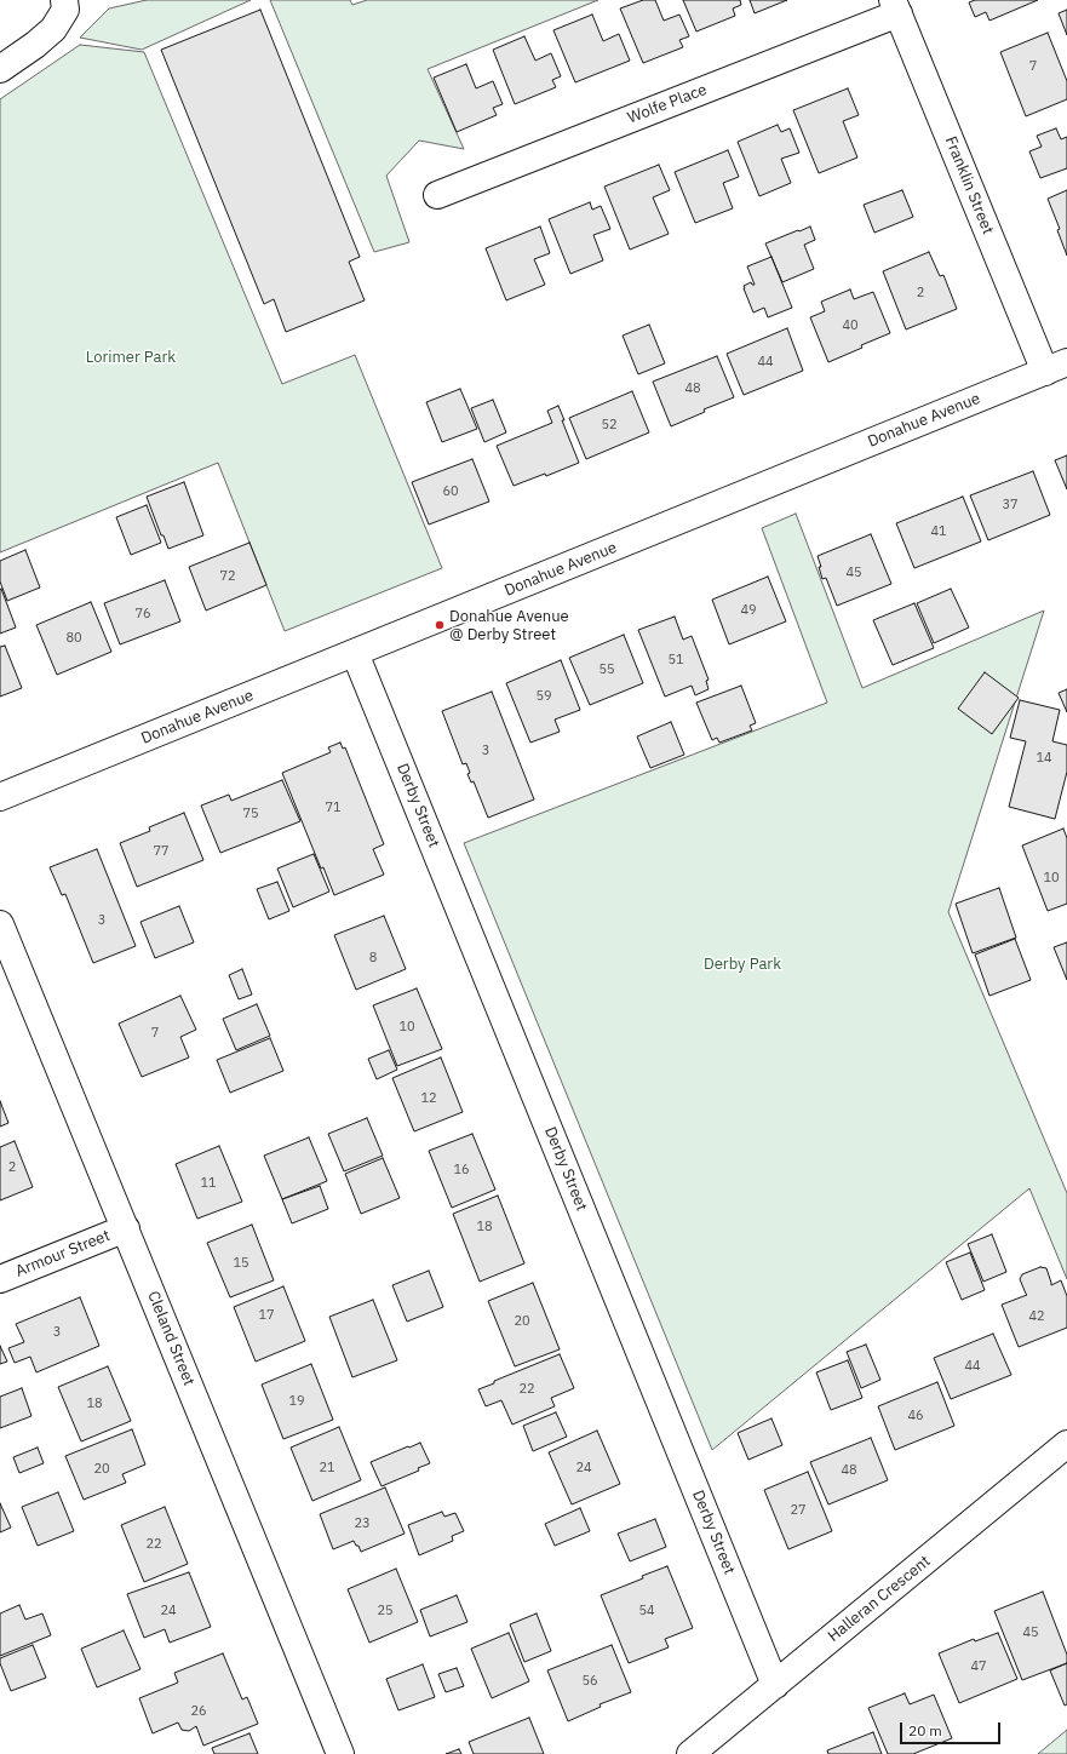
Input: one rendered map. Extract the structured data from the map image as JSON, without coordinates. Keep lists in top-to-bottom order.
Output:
{
  "streets": {
    "street": [
      "Wolfe Place",
      "Franklin Street",
      "Donahue Avenue",
      "Derby Street",
      "Armour Street",
      "Cleland Street",
      "Halleran Crescent"
    ]
  },
  "crossings": [
    ["Wolfe Place", "Franklin Street"],
    ["Franklin Street", "Donahue Avenue"],
    ["Donahue Avenue", "Derby Street"],
    ["Derby Street", "Halleran Crescent"],
    ["Armour Street", "Cleland Street"]
  ],
  "parks": ["Lorimer Park", "Derby Park"],
  "places": ["Donahue Avenue @ Derby Street"],
  "house_numbers": [
    "7",
    "2",
    "40",
    "44",
    "48",
    "52",
    "60",
    "37",
    "41",
    "45",
    "72",
    "49",
    "76",
    "80",
    "51",
    "55",
    "59",
    "3",
    "14",
    "71",
    "75",
    "77",
    "10",
    "3",
    "8",
    "10",
    "7",
    "12",
    "2",
    "16",
    "11",
    "18",
    "15",
    "17",
    "42",
    "20",
    "3",
    "44",
    "22",
    "19",
    "18",
    "46",
    "21",
    "24",
    "20",
    "48",
    "27",
    "23",
    "22",
    "24",
    "25",
    "54",
    "45",
    "47",
    "56",
    "26"
  ],
  "scale_bar": "20 m"
}
